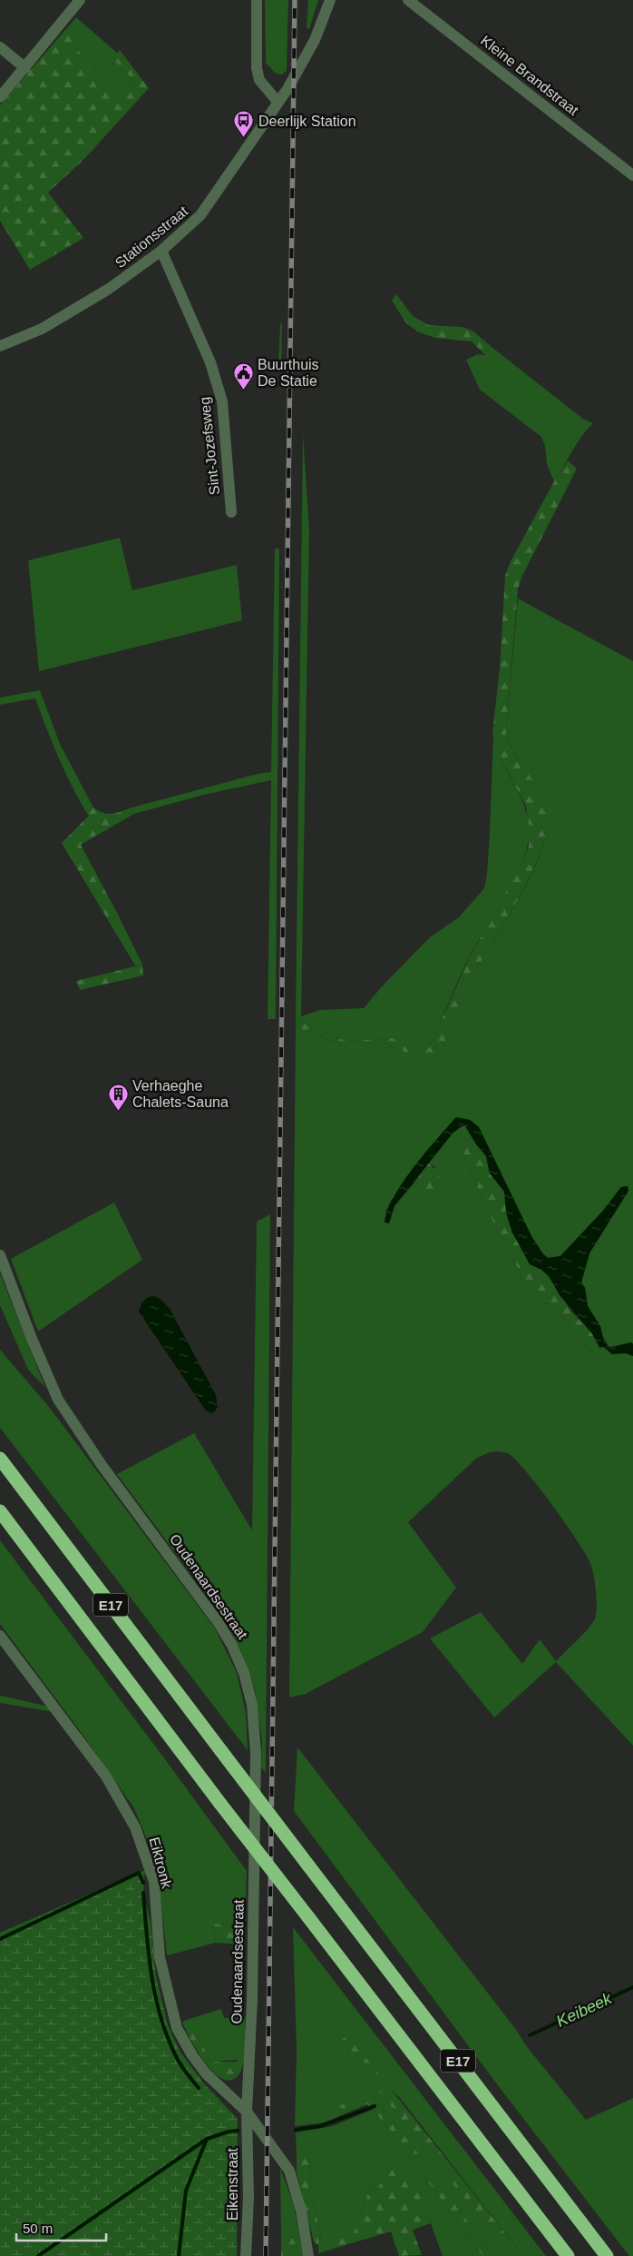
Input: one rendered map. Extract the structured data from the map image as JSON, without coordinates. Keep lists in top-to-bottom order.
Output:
{
  "streets": {
    "highway": ["E17"],
    "street": [
      "Kleine Brandstraat",
      "Stationsstraat",
      "Sint-Jozefsweg",
      "Oudenaardsestraat",
      "Eiktronk",
      "Eikenstraat"
    ]
  },
  "crossings": [
    ["Stationsstraat", "Sint-Jozefsweg"],
    ["Oudenaardsestraat", "Eiktronk"],
    ["Oudenaardsestraat", "Eikenstraat"],
    ["Eiktronk", "Eikenstraat"]
  ],
  "water": ["Keibeek"],
  "places": {
    "bus stop": ["Deerlijk Station"],
    "public building": ["Buurthuis De Statie"],
    "building": ["Verhaeghe Chalets-Sauna"]
  },
  "scale_bar": "50 m"
}
